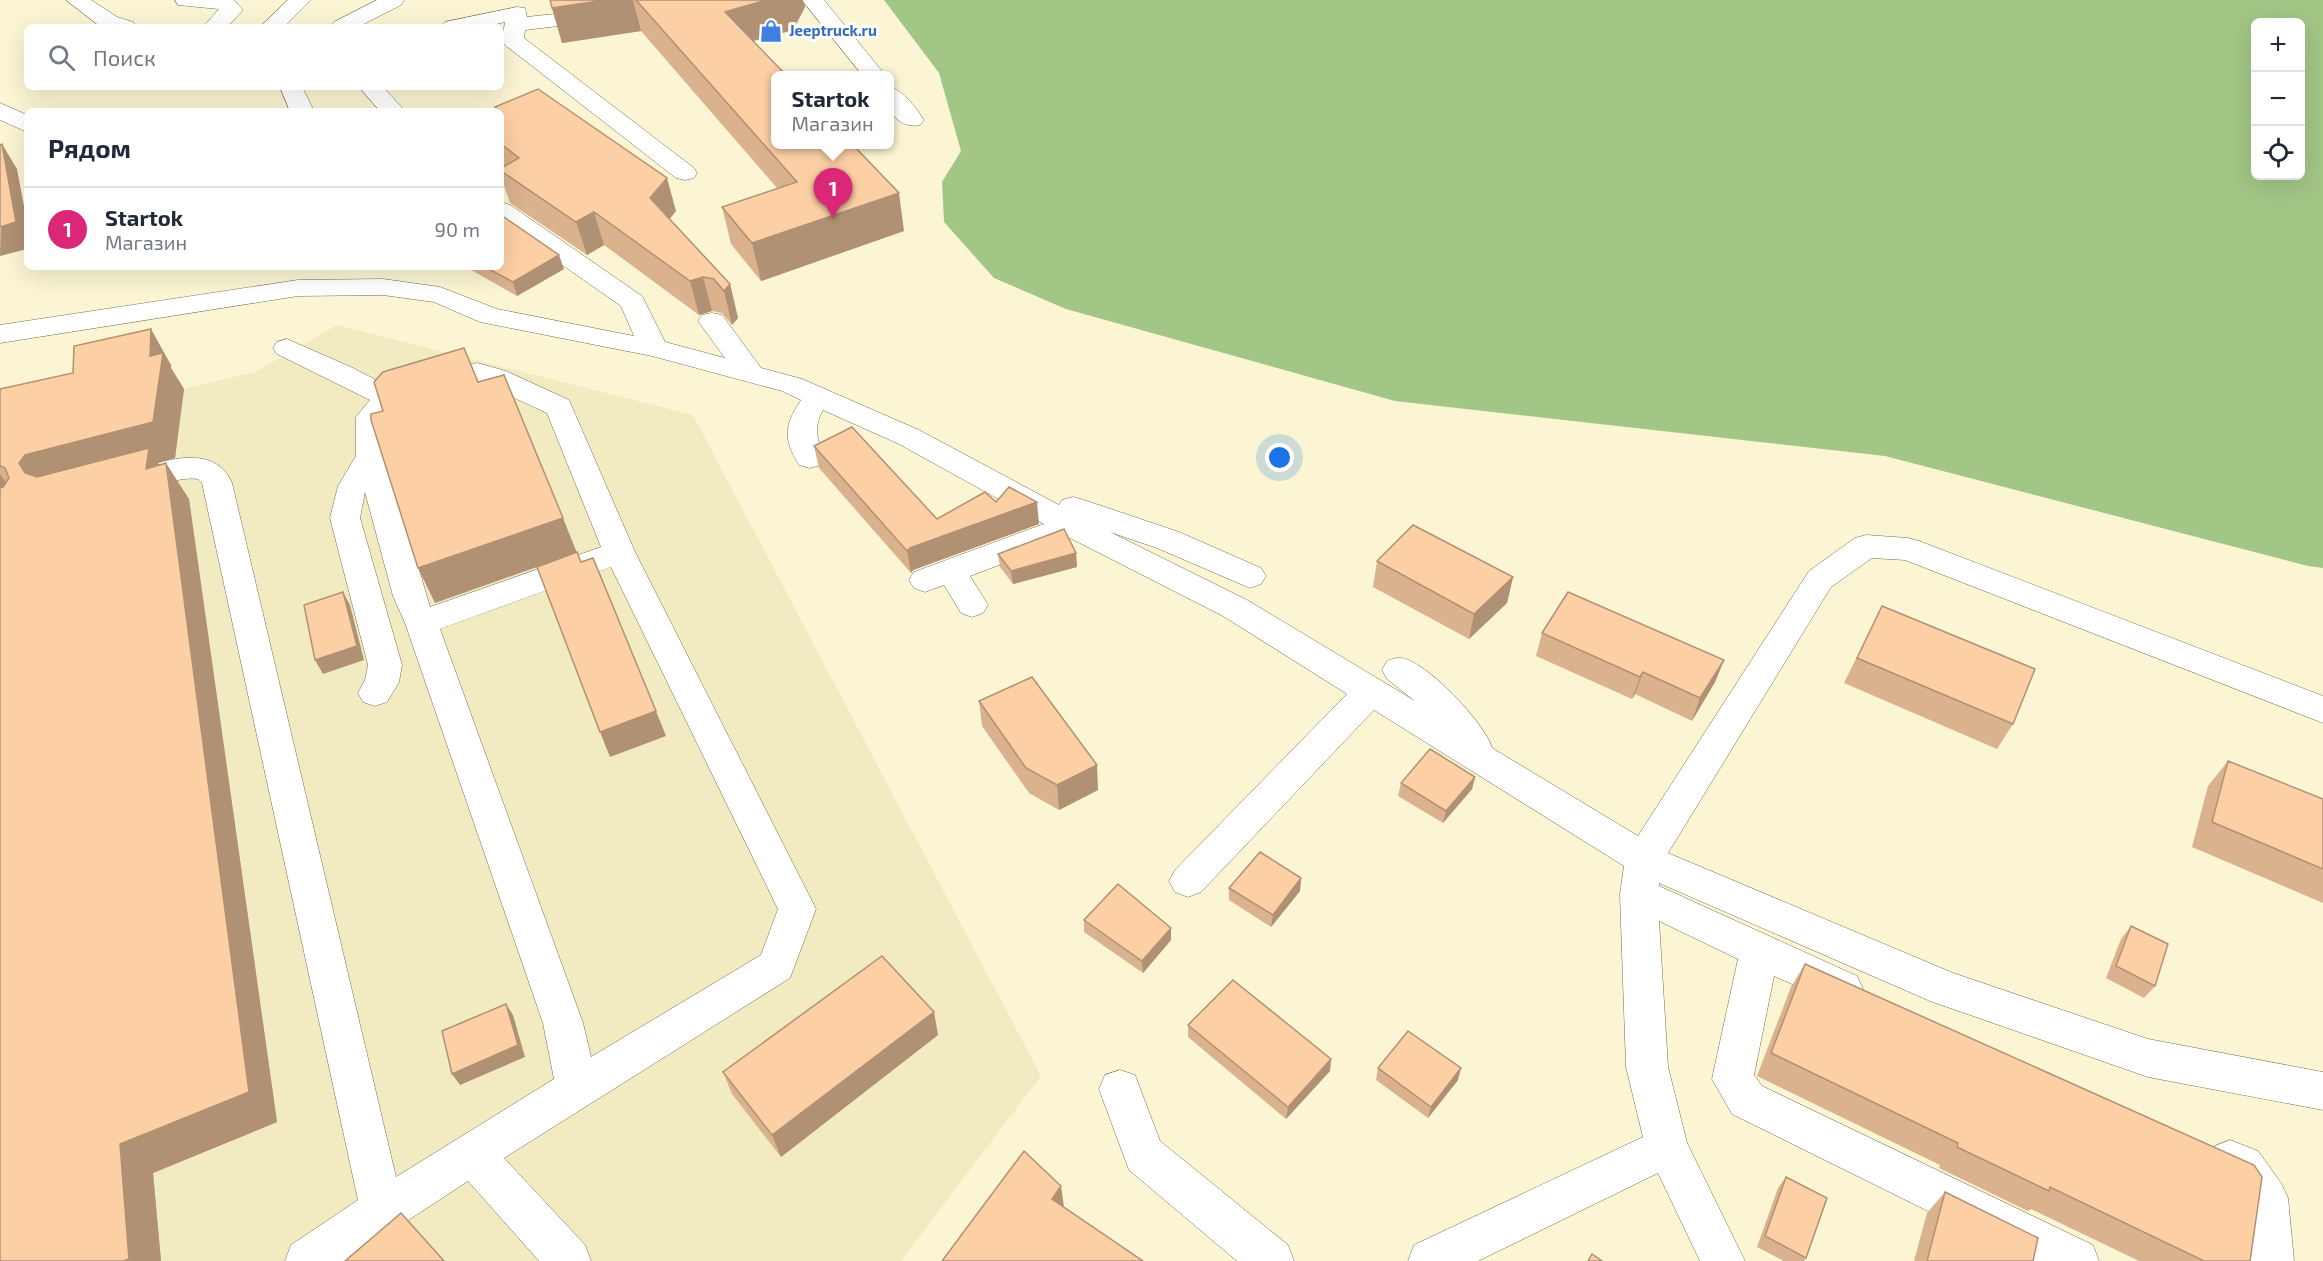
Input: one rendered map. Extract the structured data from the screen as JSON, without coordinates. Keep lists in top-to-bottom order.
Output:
{
  "places": {
    "shop": ["Jeeptruck.ru"]
  },
  "page": {
    "map_buttons": ["+", "−"],
    "search": "Поиск",
    "popup": ["Startok", "Магазин"],
    "heading": "Рядом",
    "pins": "1",
    "list": [
      {
        "mark": "1",
        "name": "Startok",
        "note": "Магазин",
        "value": "90 m"
      }
    ]
  }
}
